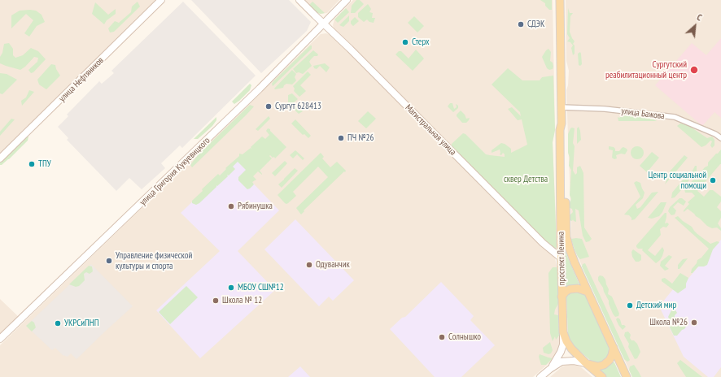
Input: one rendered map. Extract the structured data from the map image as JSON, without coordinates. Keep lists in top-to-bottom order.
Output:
{
  "streets": {
    "main road": ["проспект Ленина"],
    "street": [
      "улица Нефтяников",
      "улица Бажова",
      "Магистральная улица",
      "улица Григория Кукуевицкого"
    ]
  },
  "crossings": [
    ["улица Бажова", "проспект Ленина"],
    ["Магистральная улица", "улица Григория Кукуевицкого"],
    ["Магистральная улица", "проспект Ленина"]
  ],
  "parks": ["сквер Детства"],
  "places": [
    "СДЭК",
    "Стерх",
    "Сургутский реабилитационный центр",
    "Сургут 628413",
    "ПЧ №26",
    "ТПУ",
    "Центр социальной помощи",
    "Рябинушка",
    "Управление физической культуры и спорта",
    "Одуванчик",
    "МБОУ СШ№12",
    "Школа № 12",
    "Детский мир",
    "Школа №26",
    "УКРСиПНП",
    "Солнышко"
  ],
  "north": "top right"
}
